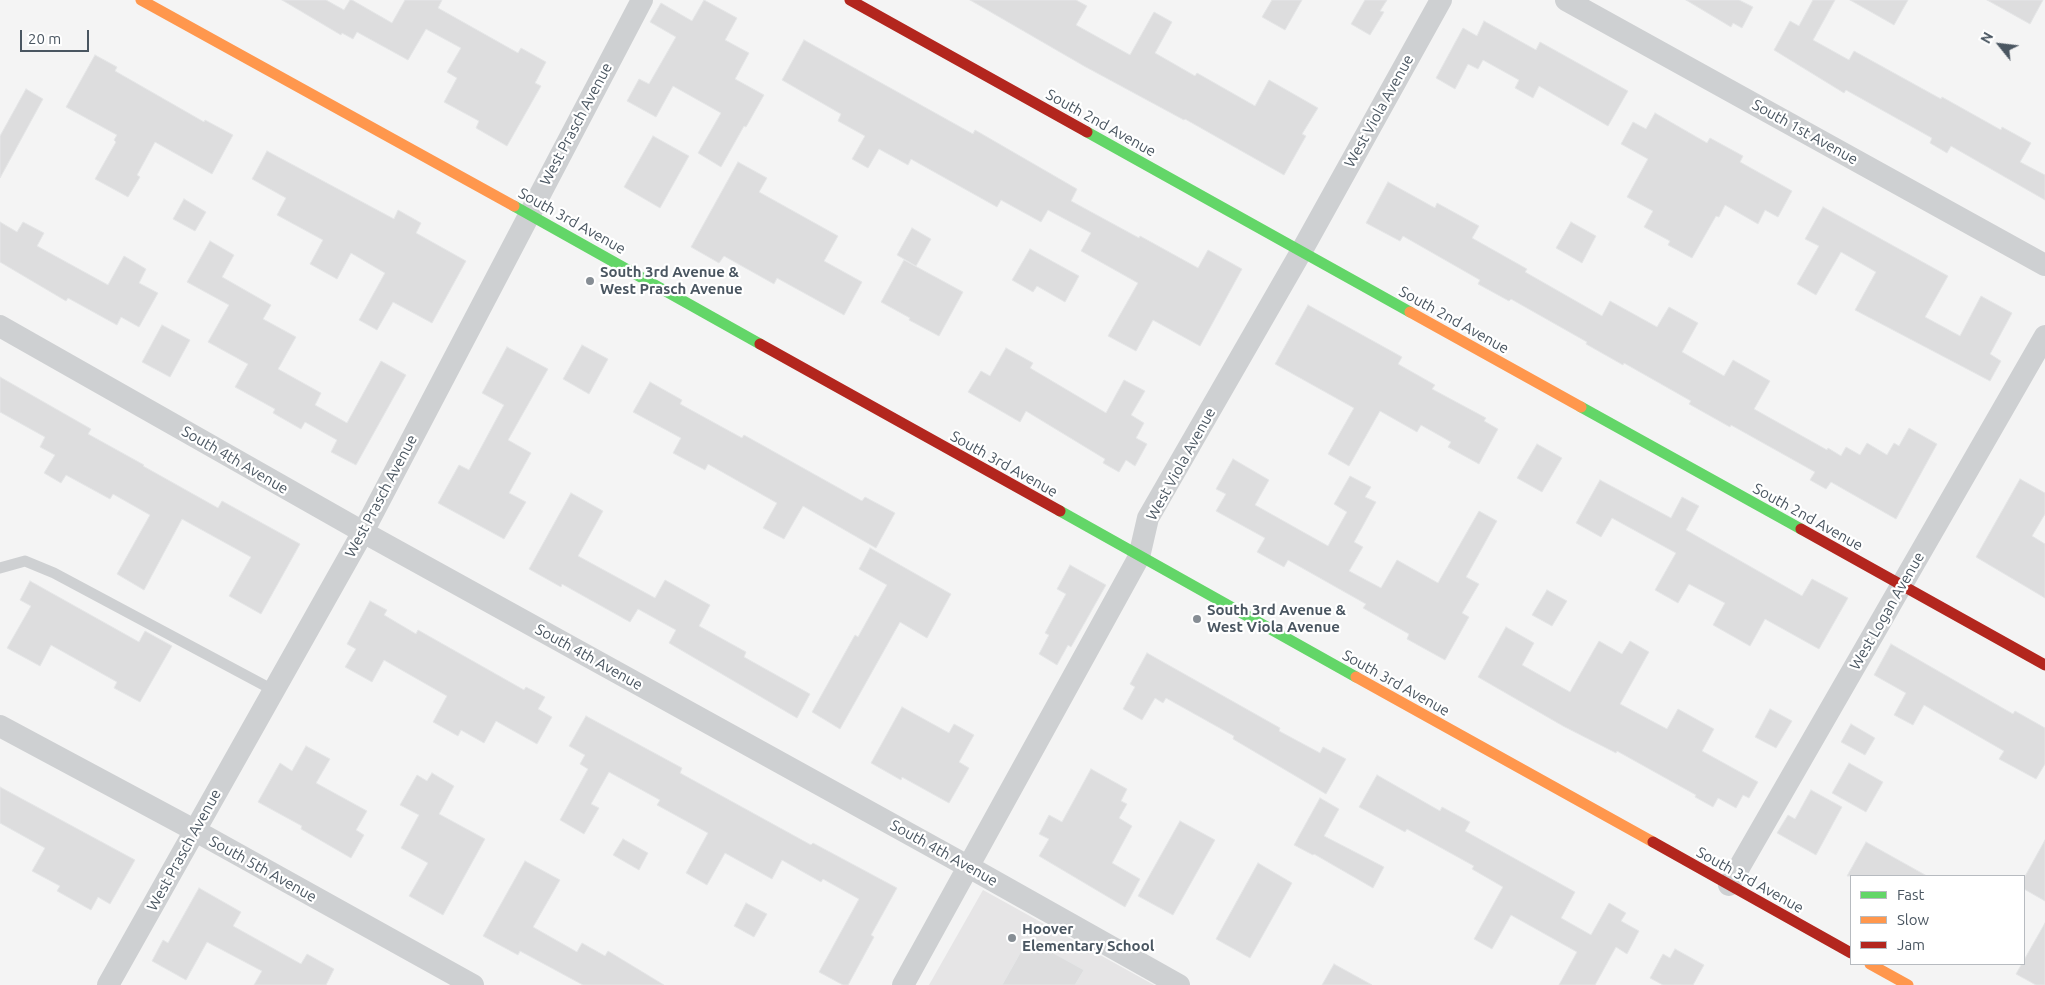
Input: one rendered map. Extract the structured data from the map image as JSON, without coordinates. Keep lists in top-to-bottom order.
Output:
{
  "streets": {
    "street": [
      "West Viola Avenue",
      "South 2nd Avenue",
      "West Prasch Avenue",
      "South 1st Avenue",
      "South 3rd Avenue",
      "South 4th Avenue",
      "West Logan Avenue",
      "South 5th Avenue"
    ]
  },
  "crossings": [
    ["West Viola Avenue", "South 2nd Avenue"],
    ["West Viola Avenue", "South 3rd Avenue"],
    ["West Viola Avenue", "South 4th Avenue"],
    ["South 2nd Avenue", "West Logan Avenue"],
    ["West Prasch Avenue", "South 3rd Avenue"],
    ["West Prasch Avenue", "South 4th Avenue"],
    ["West Prasch Avenue", "South 5th Avenue"],
    ["South 3rd Avenue", "West Logan Avenue"]
  ],
  "places": ["South 3rd Avenue & West Prasch Avenue", "South 3rd Avenue & West Viola Avenue", "Hoover Elementary School"],
  "legend": ["Fast", "Slow", "Jam"],
  "scale_bar": "20 m",
  "north": "top left"
}
